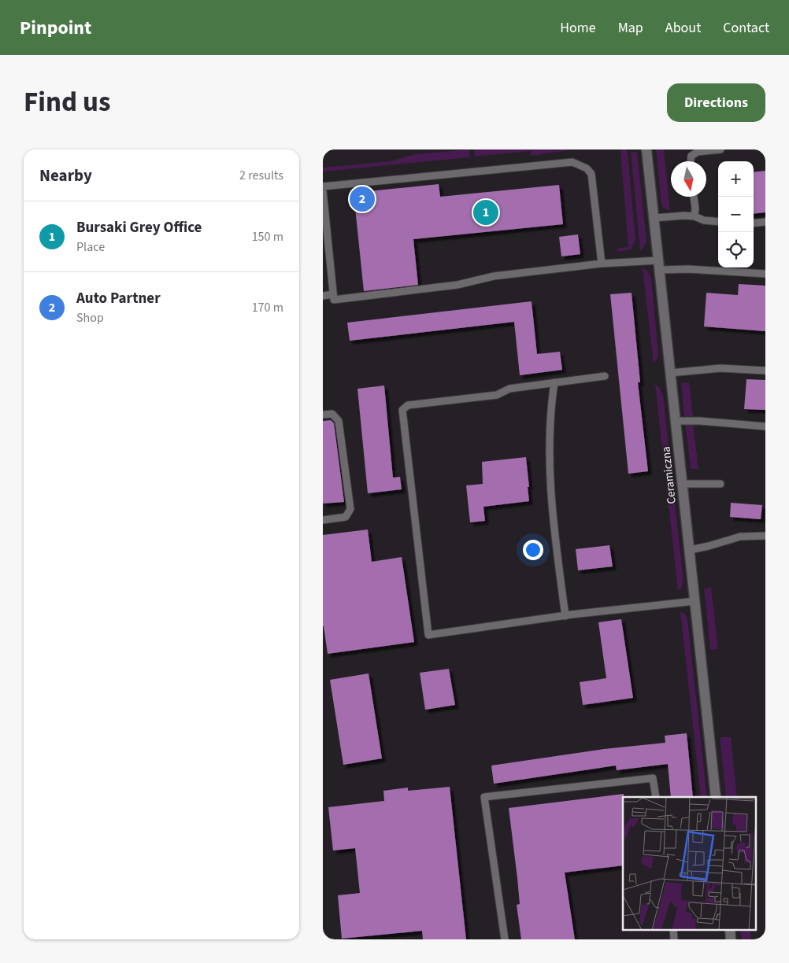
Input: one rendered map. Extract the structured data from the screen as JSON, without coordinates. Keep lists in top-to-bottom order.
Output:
{
  "streets": {
    "street": ["Ceramiczna"]
  },
  "north": "bottom",
  "page": {
    "header": "Pinpoint",
    "nav": [
      "Home",
      "Map",
      "About",
      "Contact"
    ],
    "title": "Find us",
    "buttons": "Directions",
    "heading": ["Nearby", "2 results"],
    "map_buttons": ["+", "−"],
    "pins": ["2", "1"],
    "list": [
      {
        "mark": "1",
        "name": "Bursaki Grey Office",
        "note": "Place",
        "value": "150 m"
      },
      {
        "mark": "2",
        "name": "Auto Partner",
        "note": "Shop",
        "value": "170 m"
      }
    ]
  }
}
